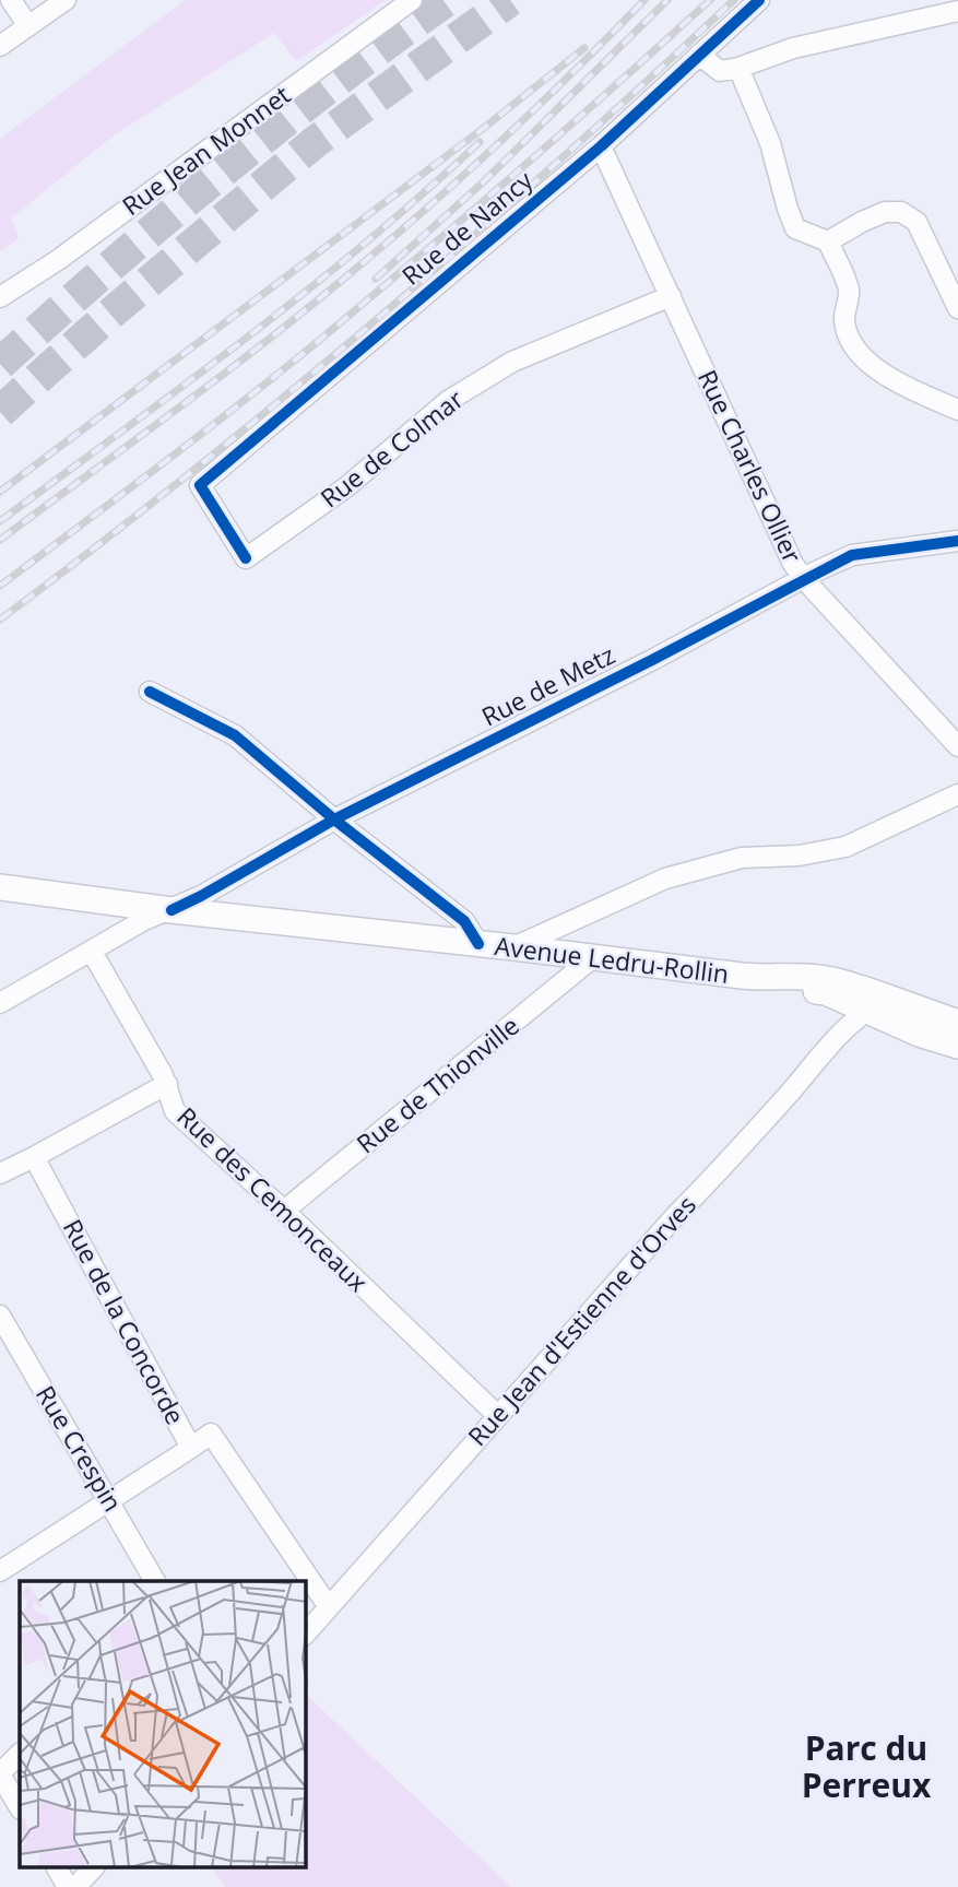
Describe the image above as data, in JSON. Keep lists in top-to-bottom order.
{
  "streets": {
    "street": [
      "Rue Jean Monnet",
      "Rue de Nancy",
      "Rue de Colmar",
      "Rue Charles Ollier",
      "Rue de Metz",
      "Avenue Ledru-Rollin",
      "Rue de Thionville",
      "Rue des Cemonceaux",
      "Rue Jean d'Estienne d'Orves",
      "Rue de la Concorde",
      "Rue Crespin"
    ]
  },
  "crossings": [
    ["Rue de Nancy", "Rue de Colmar"],
    ["Rue de Nancy", "Rue Charles Ollier"],
    ["Rue de Colmar", "Rue Charles Ollier"],
    ["Rue Charles Ollier", "Rue de Metz"],
    ["Rue de Metz", "Avenue Ledru-Rollin"],
    ["Rue de Metz", "Rue des Cemonceaux"],
    ["Avenue Ledru-Rollin", "Rue de Thionville"],
    ["Avenue Ledru-Rollin", "Rue Jean d'Estienne d'Orves"],
    ["Rue de Thionville", "Rue des Cemonceaux"],
    ["Rue des Cemonceaux", "Rue Jean d'Estienne d'Orves"],
    ["Rue de la Concorde", "Rue Crespin"]
  ],
  "districts": ["Parc du Perreux"]
}
